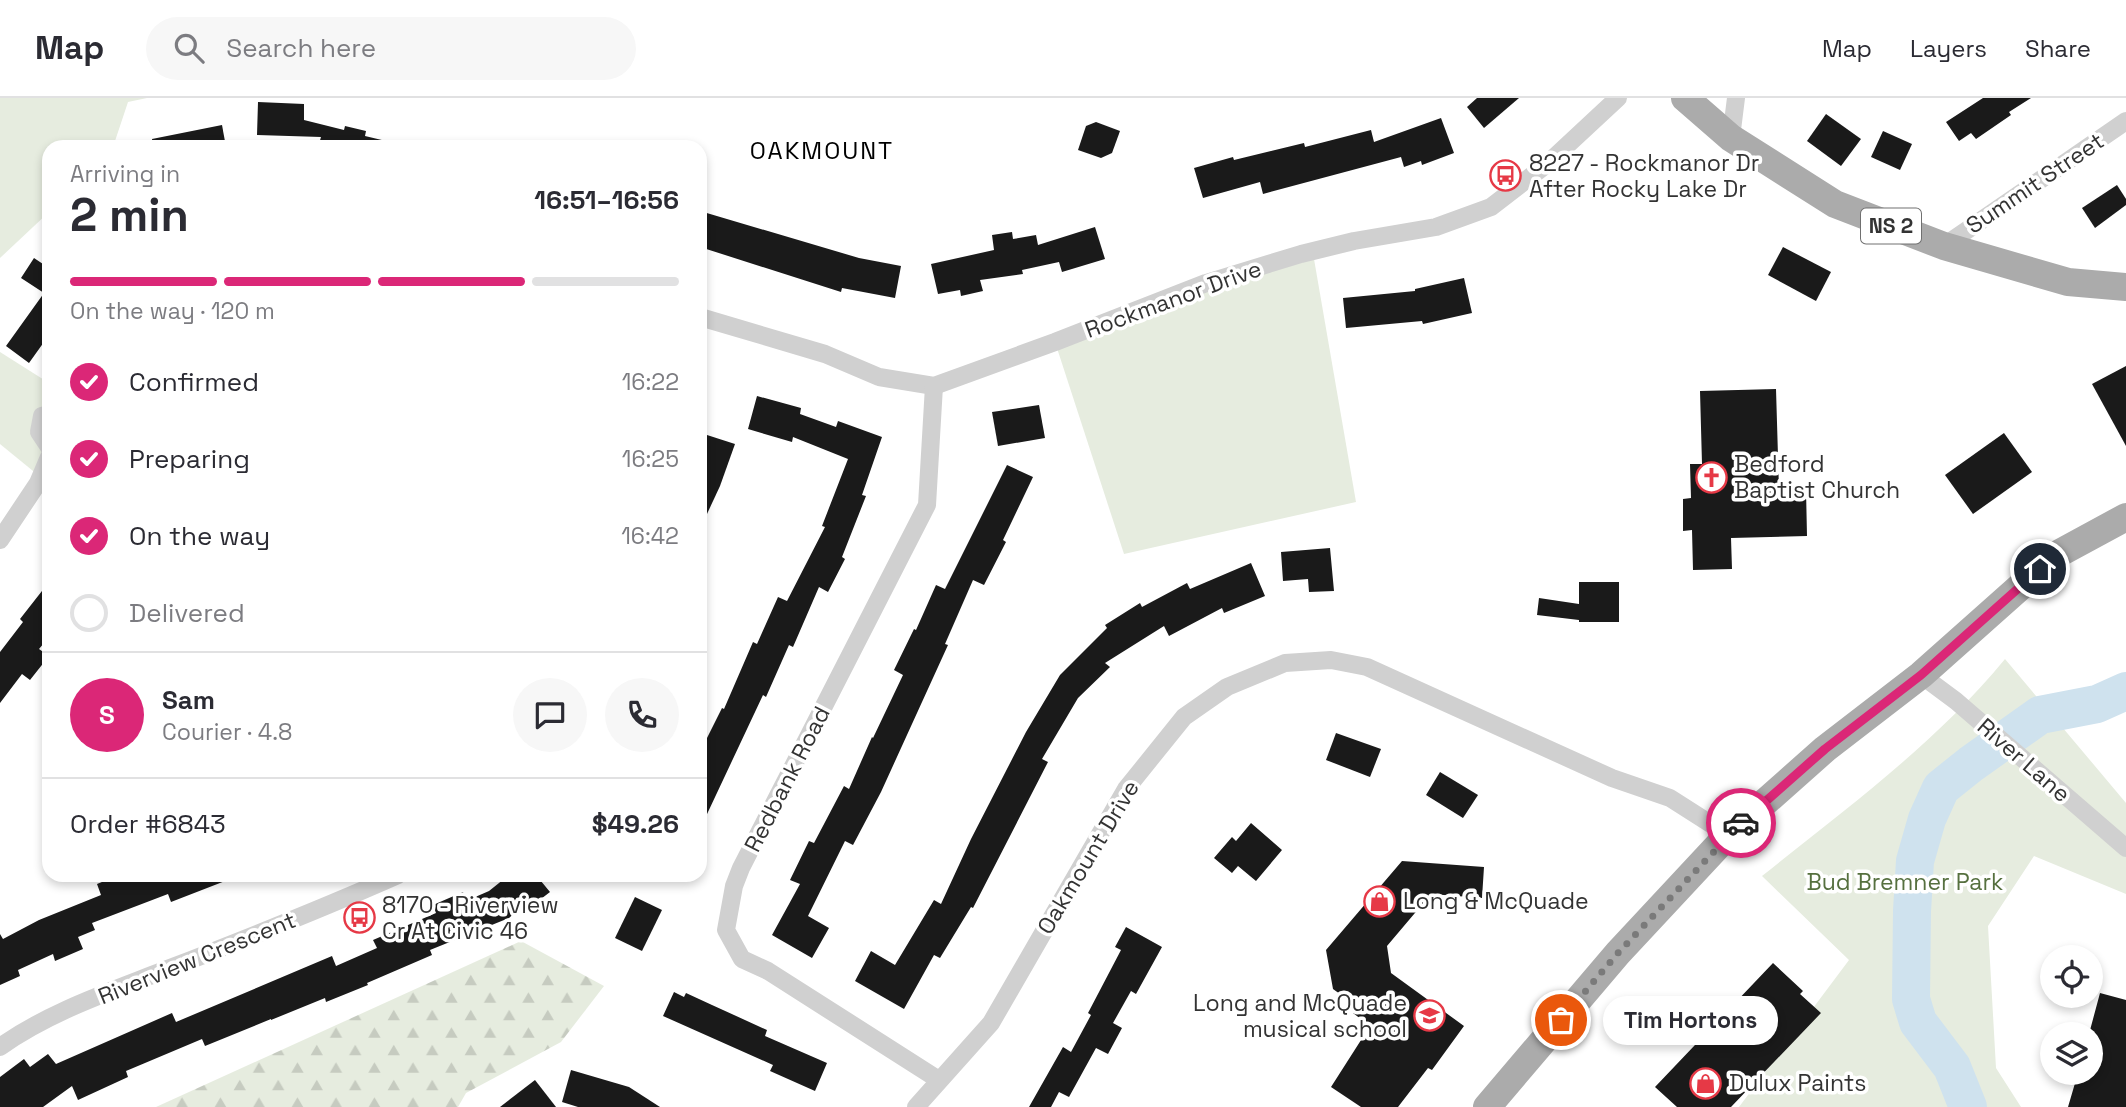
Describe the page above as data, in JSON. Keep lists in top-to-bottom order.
{
  "streets": {
    "main road": ["NS 2"],
    "street": [
      "Summit Street",
      "Rockmanor Drive",
      "River Lane",
      "Redbank Road",
      "Oakmount Drive",
      "Riverview Crescent"
    ]
  },
  "crossings": [
    ["Summit Street", "NS 2"],
    ["Rockmanor Drive", "Redbank Road"],
    ["Redbank Road", "Oakmount Drive"]
  ],
  "districts": ["OAKMOUNT"],
  "parks": ["Bud Bremner Park"],
  "places": {
    "bus stop": ["8227 - Rockmanor Dr After Rocky Lake Dr", "8170 - Riverview Cr At Civic 46"],
    "church": ["Bedford Baptist Church"],
    "shop": ["Long & McQuade", "Dulux Paints"],
    "school or university": ["Long and McQuade musical school"],
    "other": ["Tim Hortons"]
  },
  "page": {
    "header": "Map",
    "search": "Search here",
    "nav": ["Map", "Layers", "Share"],
    "heading": ["2 min", "Arriving in", "16:51–16:56"],
    "panel": [
      "Sam",
      "Courier · 4.8",
      "Order #6843",
      "$49.26"
    ],
    "bar": "On the way · 120 m",
    "list": [
      ["Confirmed", "16:22"],
      ["Preparing", "16:25"],
      ["On the way", "16:42"],
      "Delivered"
    ],
    "round": "S",
    "bubble": "Tim Hortons"
  }
}
